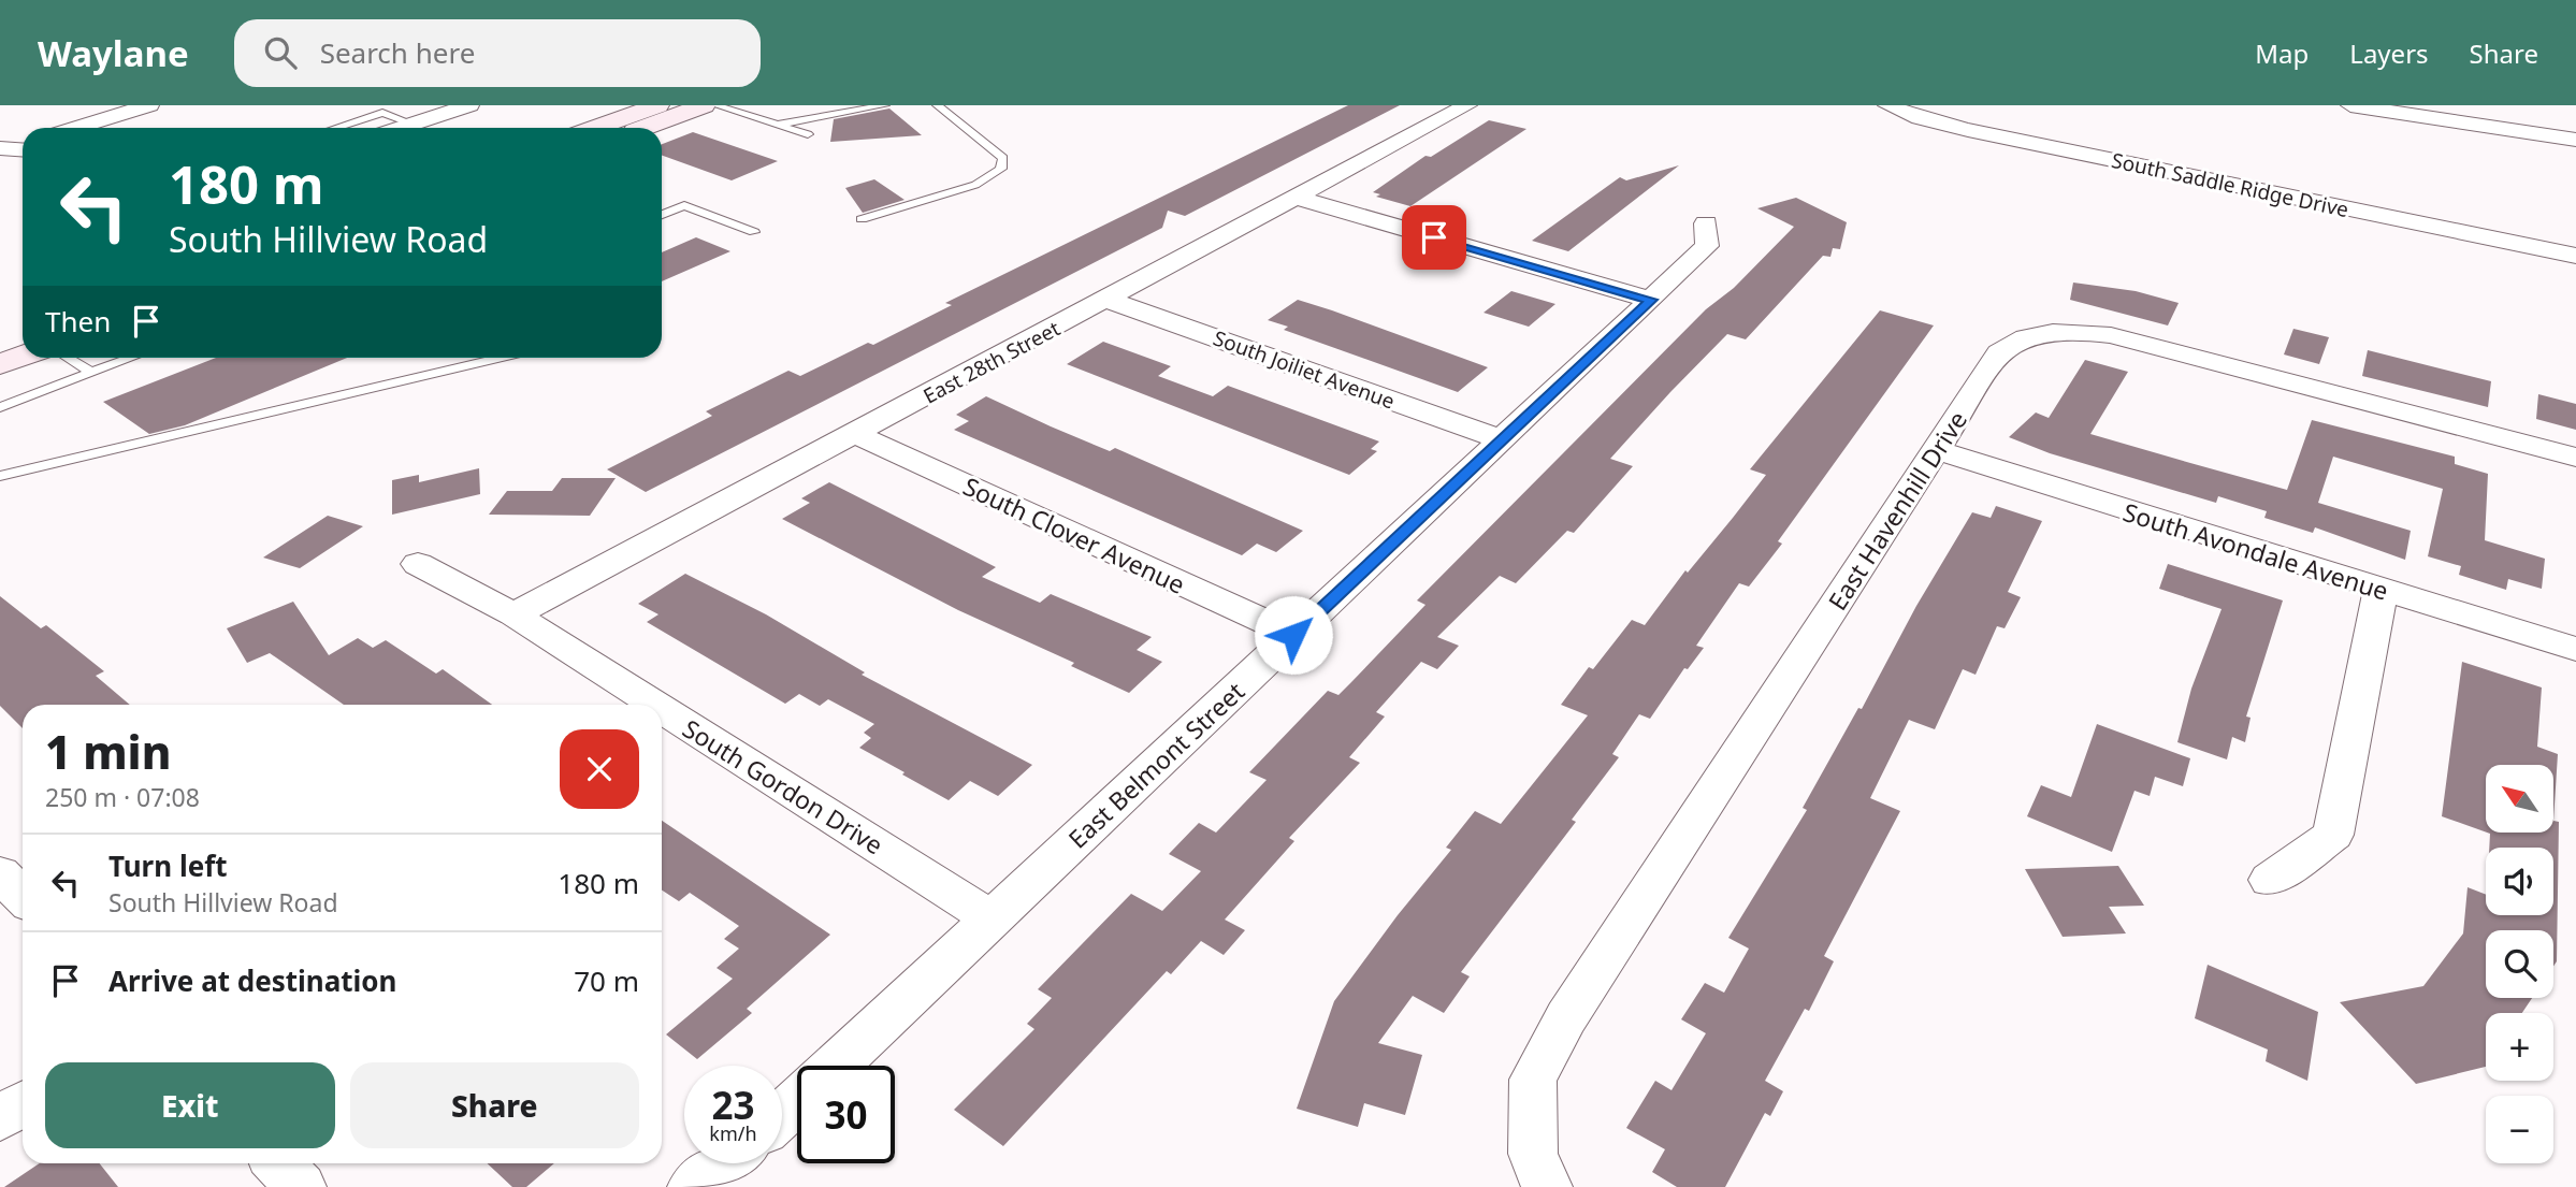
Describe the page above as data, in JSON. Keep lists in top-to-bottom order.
{
  "streets": {
    "street": [
      "South Saddle Ridge Drive",
      "East 28th Street",
      "South Joiliet Avenue",
      "East Havenhill Drive",
      "South Clover Avenue",
      "South Avondale Avenue",
      "East Belmont Street",
      "South Gordon Drive"
    ]
  },
  "crossings": [
    ["East 28th Street", "South Joiliet Avenue"],
    ["East 28th Street", "South Clover Avenue"],
    ["East 28th Street", "South Gordon Drive"],
    ["South Joiliet Avenue", "East Belmont Street"],
    ["East Havenhill Drive", "South Avondale Avenue"],
    ["South Clover Avenue", "East Belmont Street"],
    ["East Belmont Street", "South Gordon Drive"]
  ],
  "north": "top left",
  "page": {
    "header": "Waylane",
    "search": "Search here",
    "nav": ["Map", "Layers", "Share"],
    "turn": ["180 m", "South Hillview Road"],
    "then": "Then",
    "heading": ["1 min", "250 m · 07:08"],
    "map_buttons": ["+", "−"],
    "list": [
      {
        "name": "Turn left",
        "note": "South Hillview Road",
        "value": "180 m"
      },
      {
        "name": "Arrive at destination",
        "value": "70 m"
      }
    ],
    "buttons": ["Exit", "Share"],
    "speed": "23 km/h",
    "limit": "30"
  }
}
